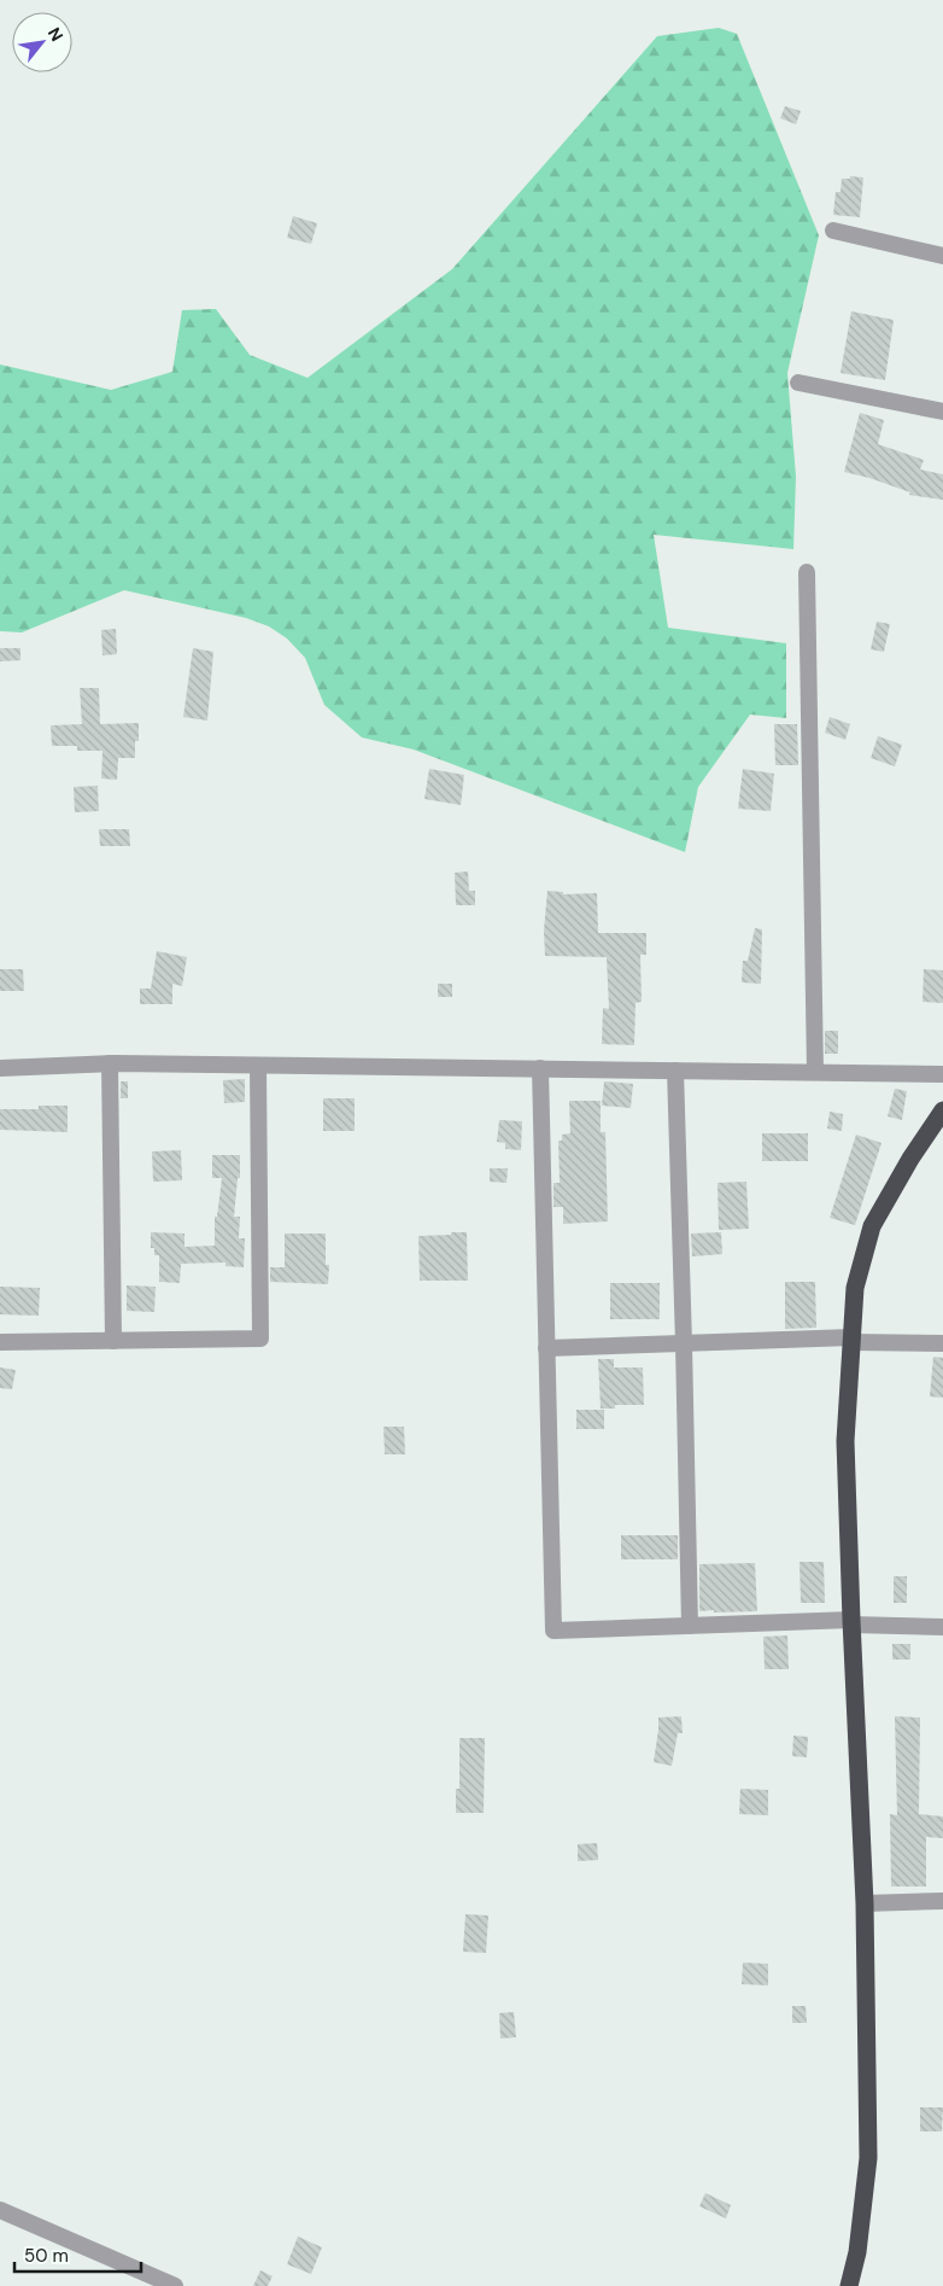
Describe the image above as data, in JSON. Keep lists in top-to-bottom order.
{
  "scale_bar": "50 m",
  "north": "top right"
}
